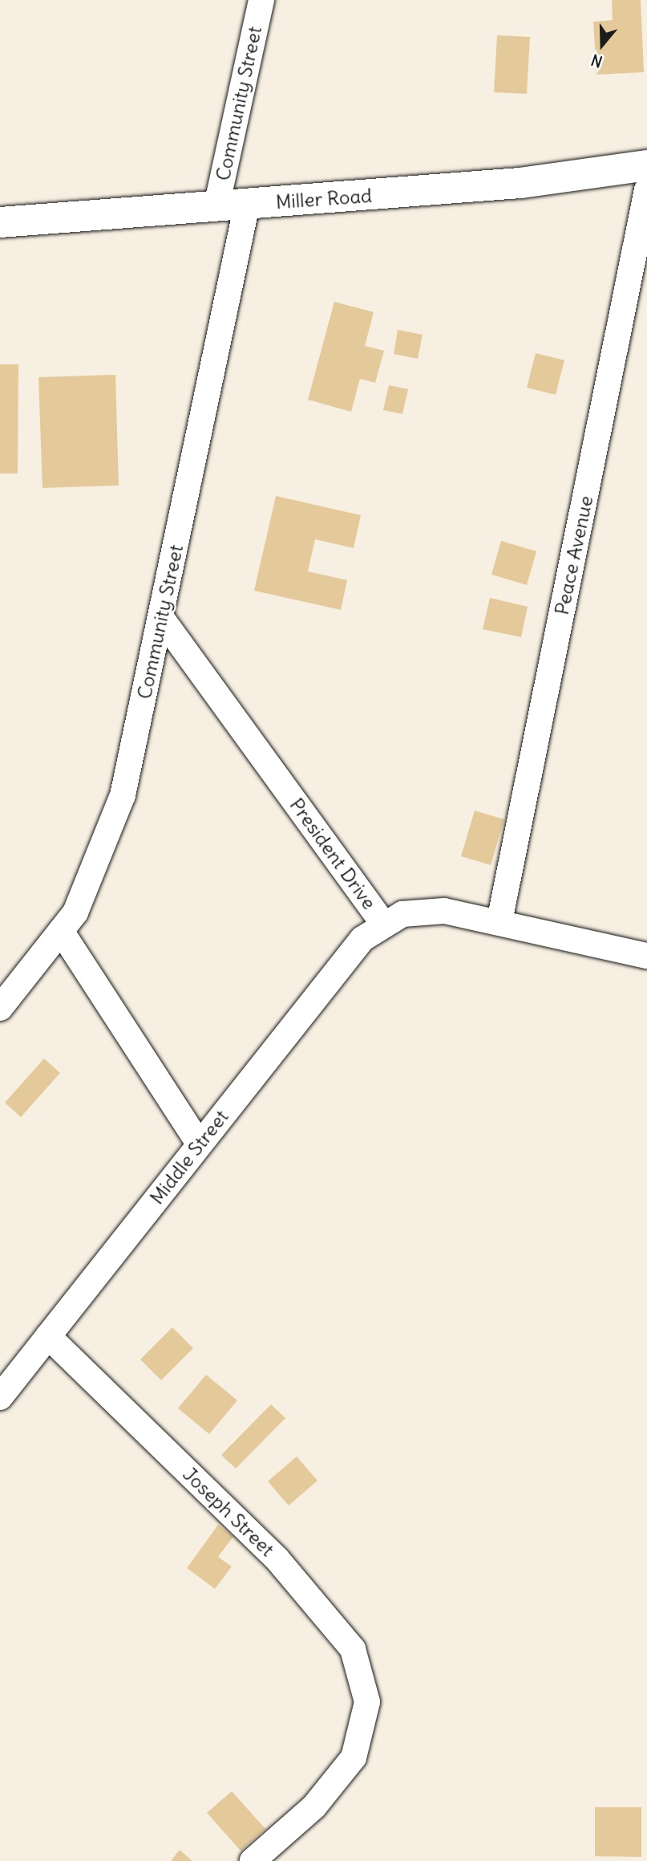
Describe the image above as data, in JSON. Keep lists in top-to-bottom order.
{
  "streets": {
    "main road": ["Miller Road"],
    "street": [
      "Community Street",
      "Peace Avenue",
      "President Drive",
      "Middle Street",
      "Joseph Street"
    ]
  },
  "crossings": [
    ["Community Street", "Miller Road"],
    ["Community Street", "President Drive"],
    ["Peace Avenue", "President Drive"],
    ["President Drive", "Middle Street"],
    ["Middle Street", "Joseph Street"]
  ],
  "north": "bottom"
}
